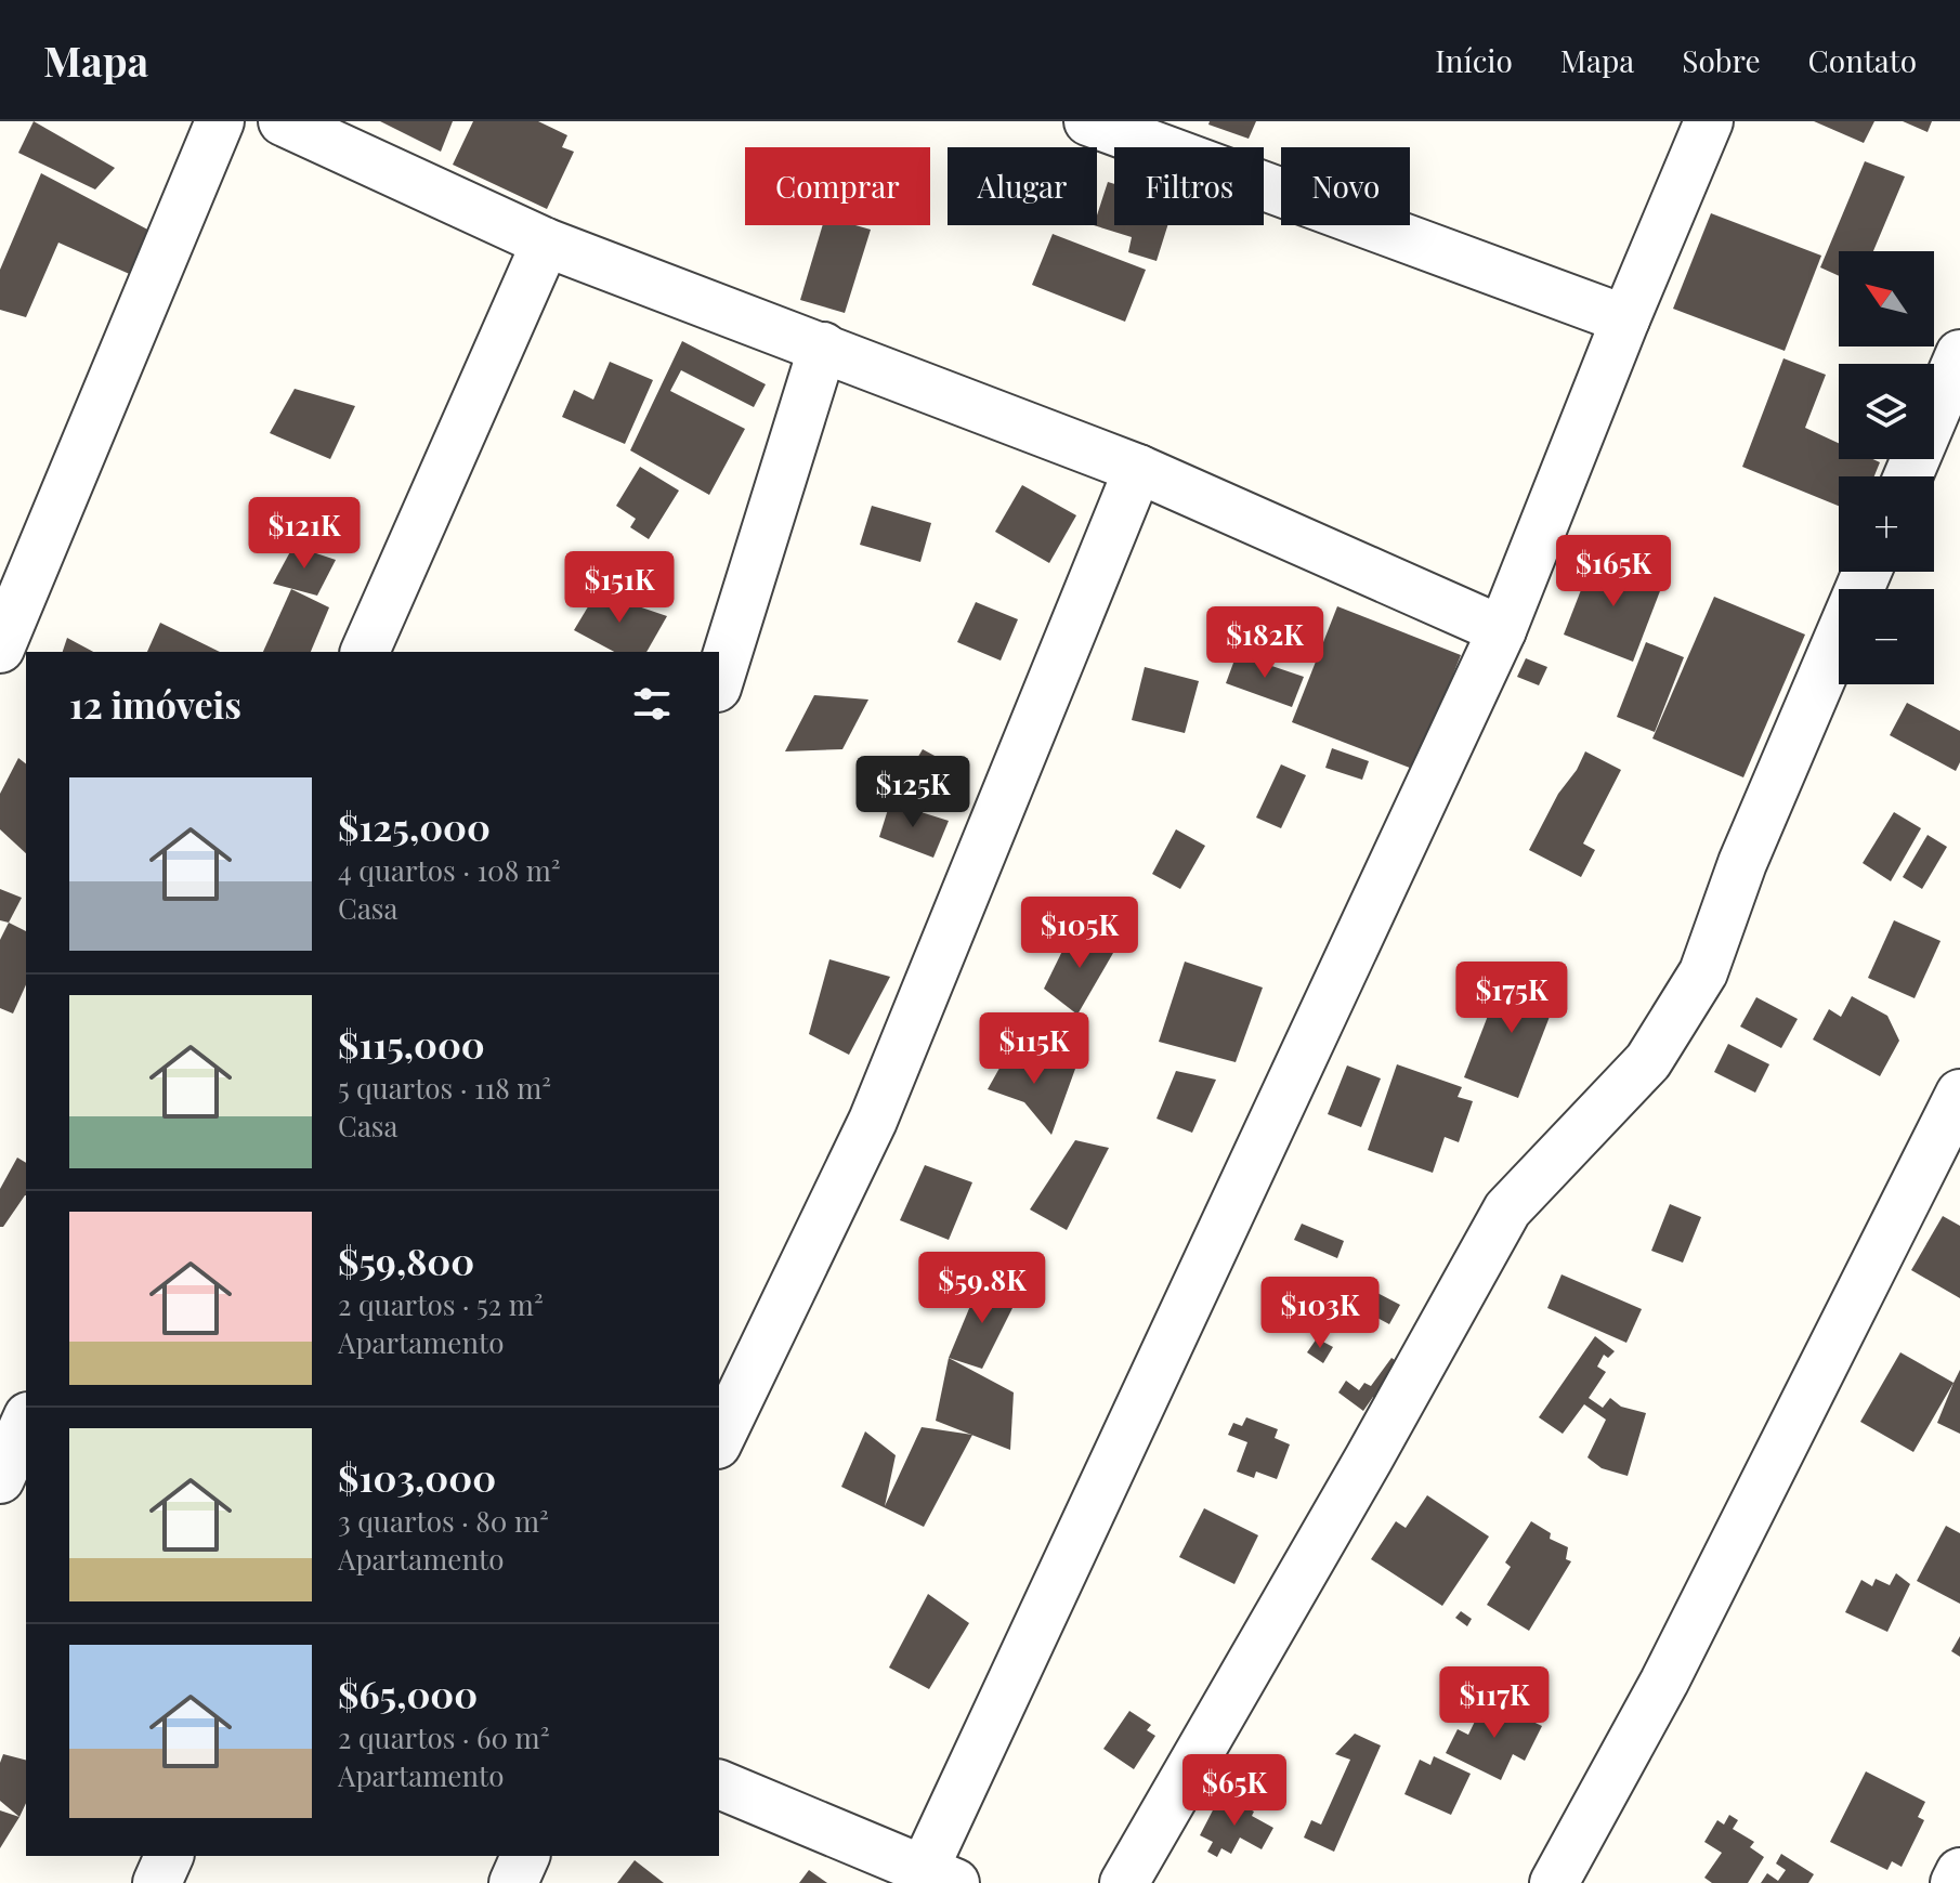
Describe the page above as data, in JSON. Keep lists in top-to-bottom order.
{
  "north": "top left",
  "page": {
    "header": "Mapa",
    "nav": [
      "Início",
      "Mapa",
      "Sobre",
      "Contato"
    ],
    "chip": [
      "Comprar",
      "Alugar",
      "Filtros",
      "Novo"
    ],
    "map_buttons": ["+", "−"],
    "price": [
      "$121K",
      "$165K",
      "$151K",
      "$182K",
      "$125K",
      "$105K",
      "$175K",
      "$115K",
      "$59.8K",
      "$103K",
      "$117K",
      "$65K"
    ],
    "heading": "12 imóveis",
    "list": [
      {
        "name": "$125,000",
        "note": "4 quartos · 108 m² · Casa"
      },
      {
        "name": "$115,000",
        "note": "5 quartos · 118 m² · Casa"
      },
      {
        "name": "$59,800",
        "note": "2 quartos · 52 m² · Apartamento"
      },
      {
        "name": "$103,000",
        "note": "3 quartos · 80 m² · Apartamento"
      },
      {
        "name": "$65,000",
        "note": "2 quartos · 60 m² · Apartamento"
      }
    ]
  }
}
